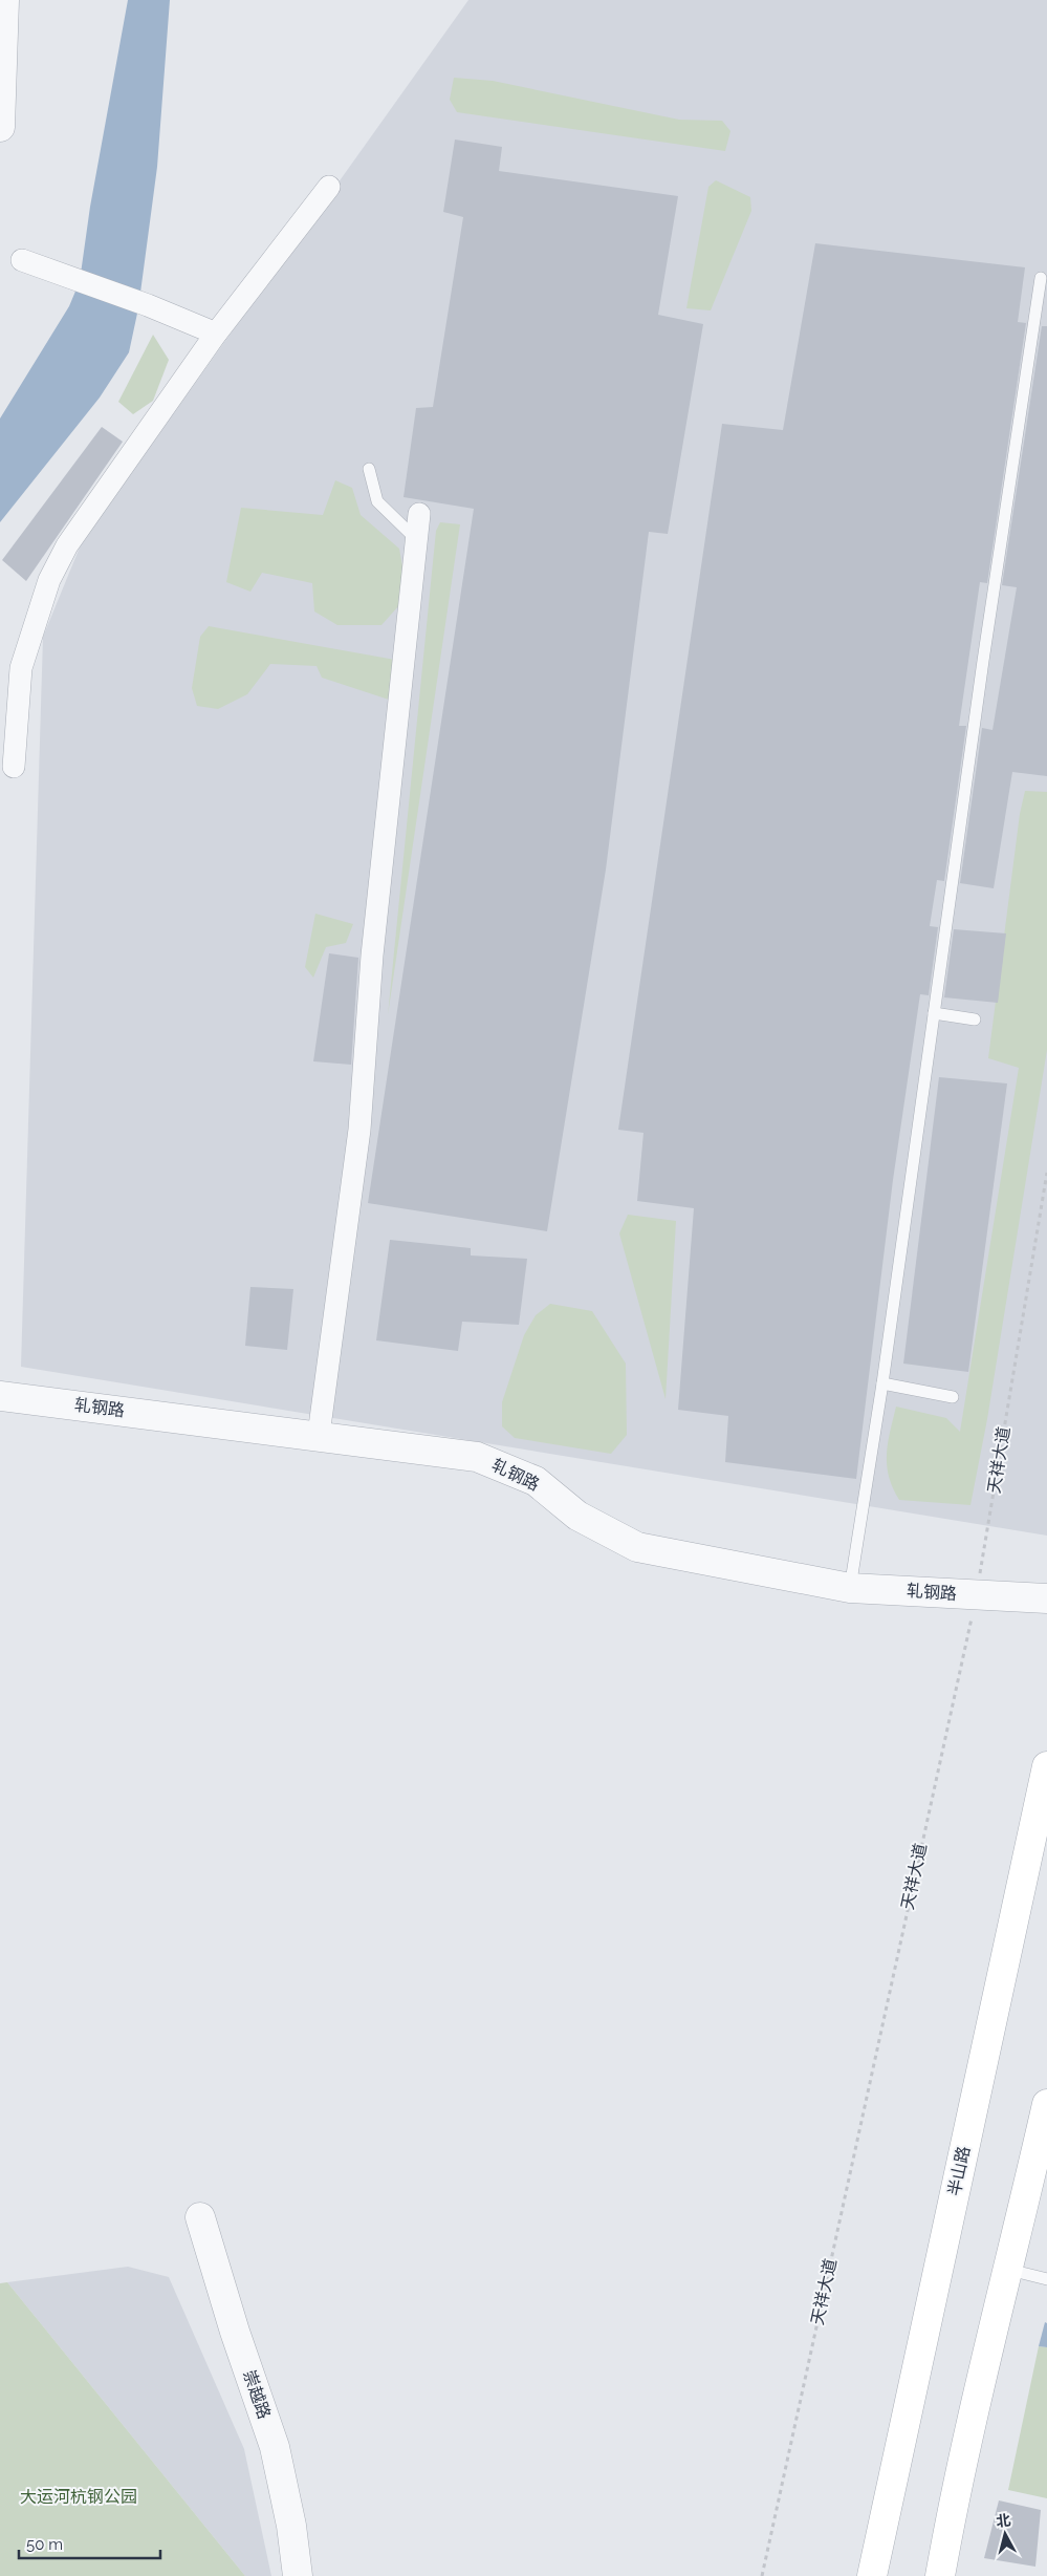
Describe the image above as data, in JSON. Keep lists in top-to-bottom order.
{
  "streets": {
    "main road": ["半山路"],
    "street": ["轧钢路", "崇越路"],
    "path": ["天祥大道"]
  },
  "crossings": [
    ["轧钢路", "天祥大道"]
  ],
  "parks": ["大运河杭钢公园"],
  "scale_bar": "50 m",
  "north": "top"
}
